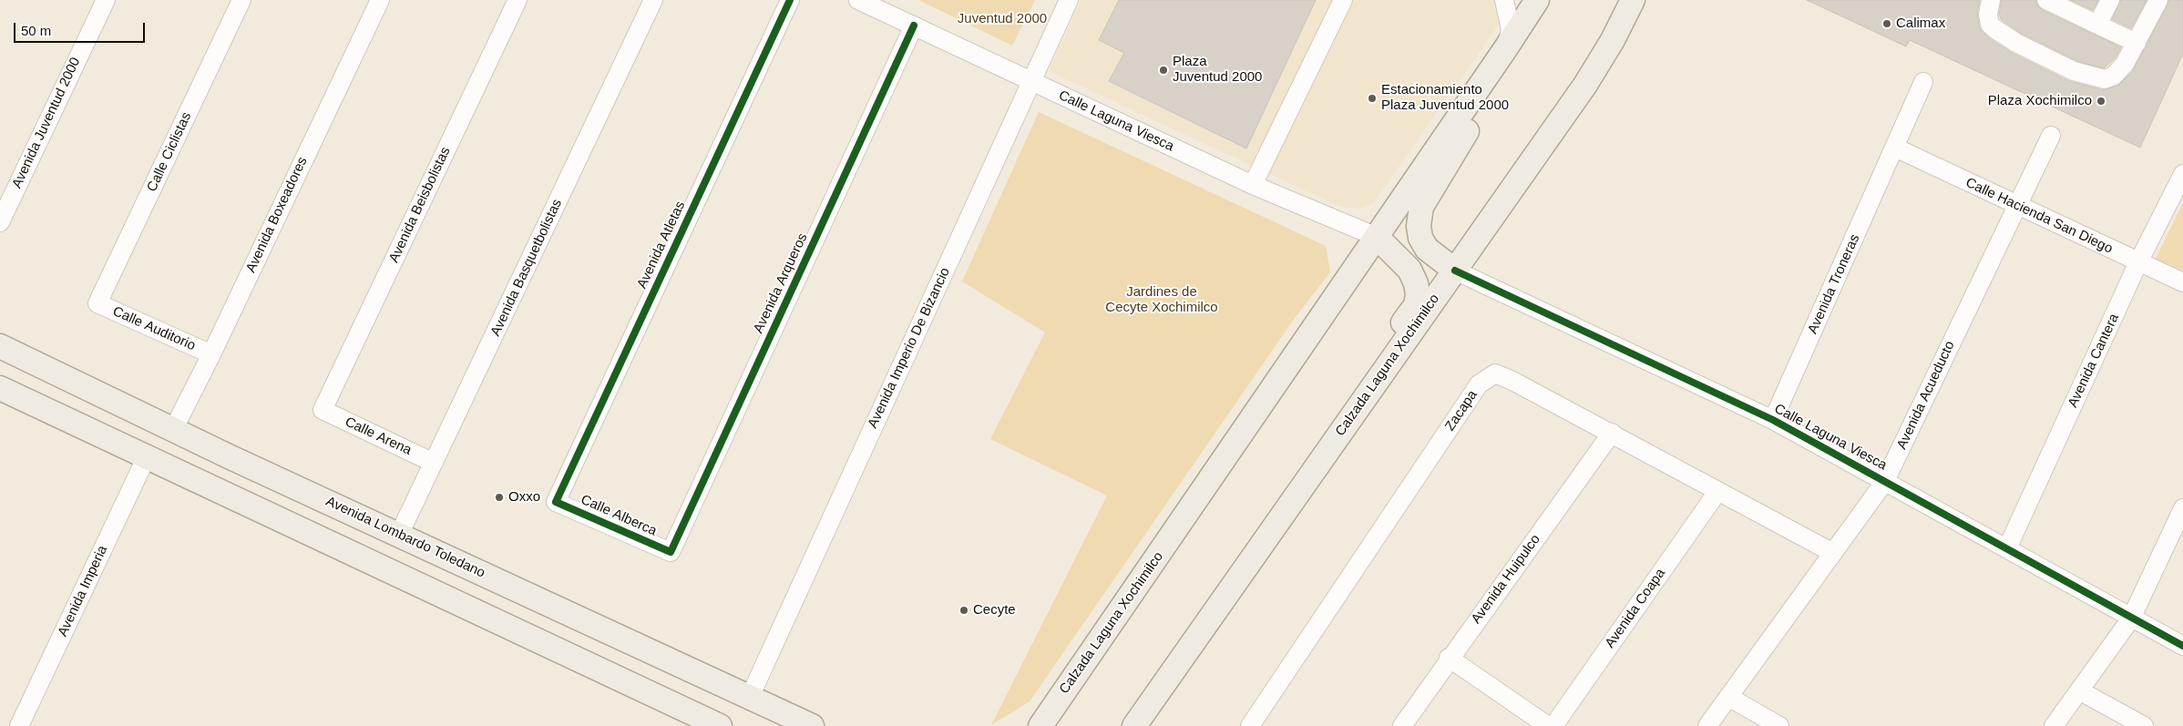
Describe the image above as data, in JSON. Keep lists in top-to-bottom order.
{
  "streets": {
    "main road": ["Calzada Laguna Xochimilco", "Avenida Lombardo Toledano"],
    "street": [
      "Calle Laguna Viesca",
      "Avenida Juventud 2000",
      "Calle Ciclistas",
      "Avenida Beisbolistas",
      "Avenida Boxeadores",
      "Calle Hacienda San Diego",
      "Avenida Atletas",
      "Avenida Basquetbolistas",
      "Avenida Arqueros",
      "Avenida Troneras",
      "Calle Auditorio",
      "Avenida Imperio De Bizancio",
      "Avenida Cantera",
      "Avenida Acueducto",
      "Zacapa",
      "Calle Arena",
      "Calle Alberca",
      "Avenida Huipulco",
      "Avenida Imperia",
      "Avenida Coapa"
    ]
  },
  "crossings": [
    ["Calle Laguna Viesca", "Avenida Arqueros"],
    ["Calle Laguna Viesca", "Avenida Troneras"],
    ["Calle Laguna Viesca", "Avenida Imperio De Bizancio"],
    ["Calle Laguna Viesca", "Avenida Cantera"],
    ["Calle Laguna Viesca", "Calzada Laguna Xochimilco"],
    ["Calle Laguna Viesca", "Avenida Acueducto"],
    ["Calle Ciclistas", "Calle Auditorio"],
    ["Avenida Beisbolistas", "Calle Arena"],
    ["Avenida Boxeadores", "Calle Auditorio"],
    ["Avenida Boxeadores", "Avenida Lombardo Toledano"],
    ["Calle Hacienda San Diego", "Avenida Troneras"],
    ["Calle Hacienda San Diego", "Avenida Cantera"],
    ["Calle Hacienda San Diego", "Avenida Acueducto"],
    ["Avenida Atletas", "Calle Alberca"],
    ["Avenida Basquetbolistas", "Calle Arena"],
    ["Avenida Basquetbolistas", "Avenida Lombardo Toledano"],
    ["Avenida Arqueros", "Calle Alberca"],
    ["Avenida Imperio De Bizancio", "Avenida Lombardo Toledano"],
    ["Avenida Acueducto", "Zacapa"],
    ["Zacapa", "Avenida Huipulco"],
    ["Zacapa", "Avenida Coapa"]
  ],
  "parks": ["Juventud 2000", "Jardines de Cecyte Xochimilco"],
  "places": [
    "Calimax",
    "Plaza Juventud 2000",
    "Estacionamiento Plaza Juventud 2000",
    "Plaza Xochimilco",
    "Oxxo",
    "Cecyte"
  ],
  "scale_bar": "50 m"
}
